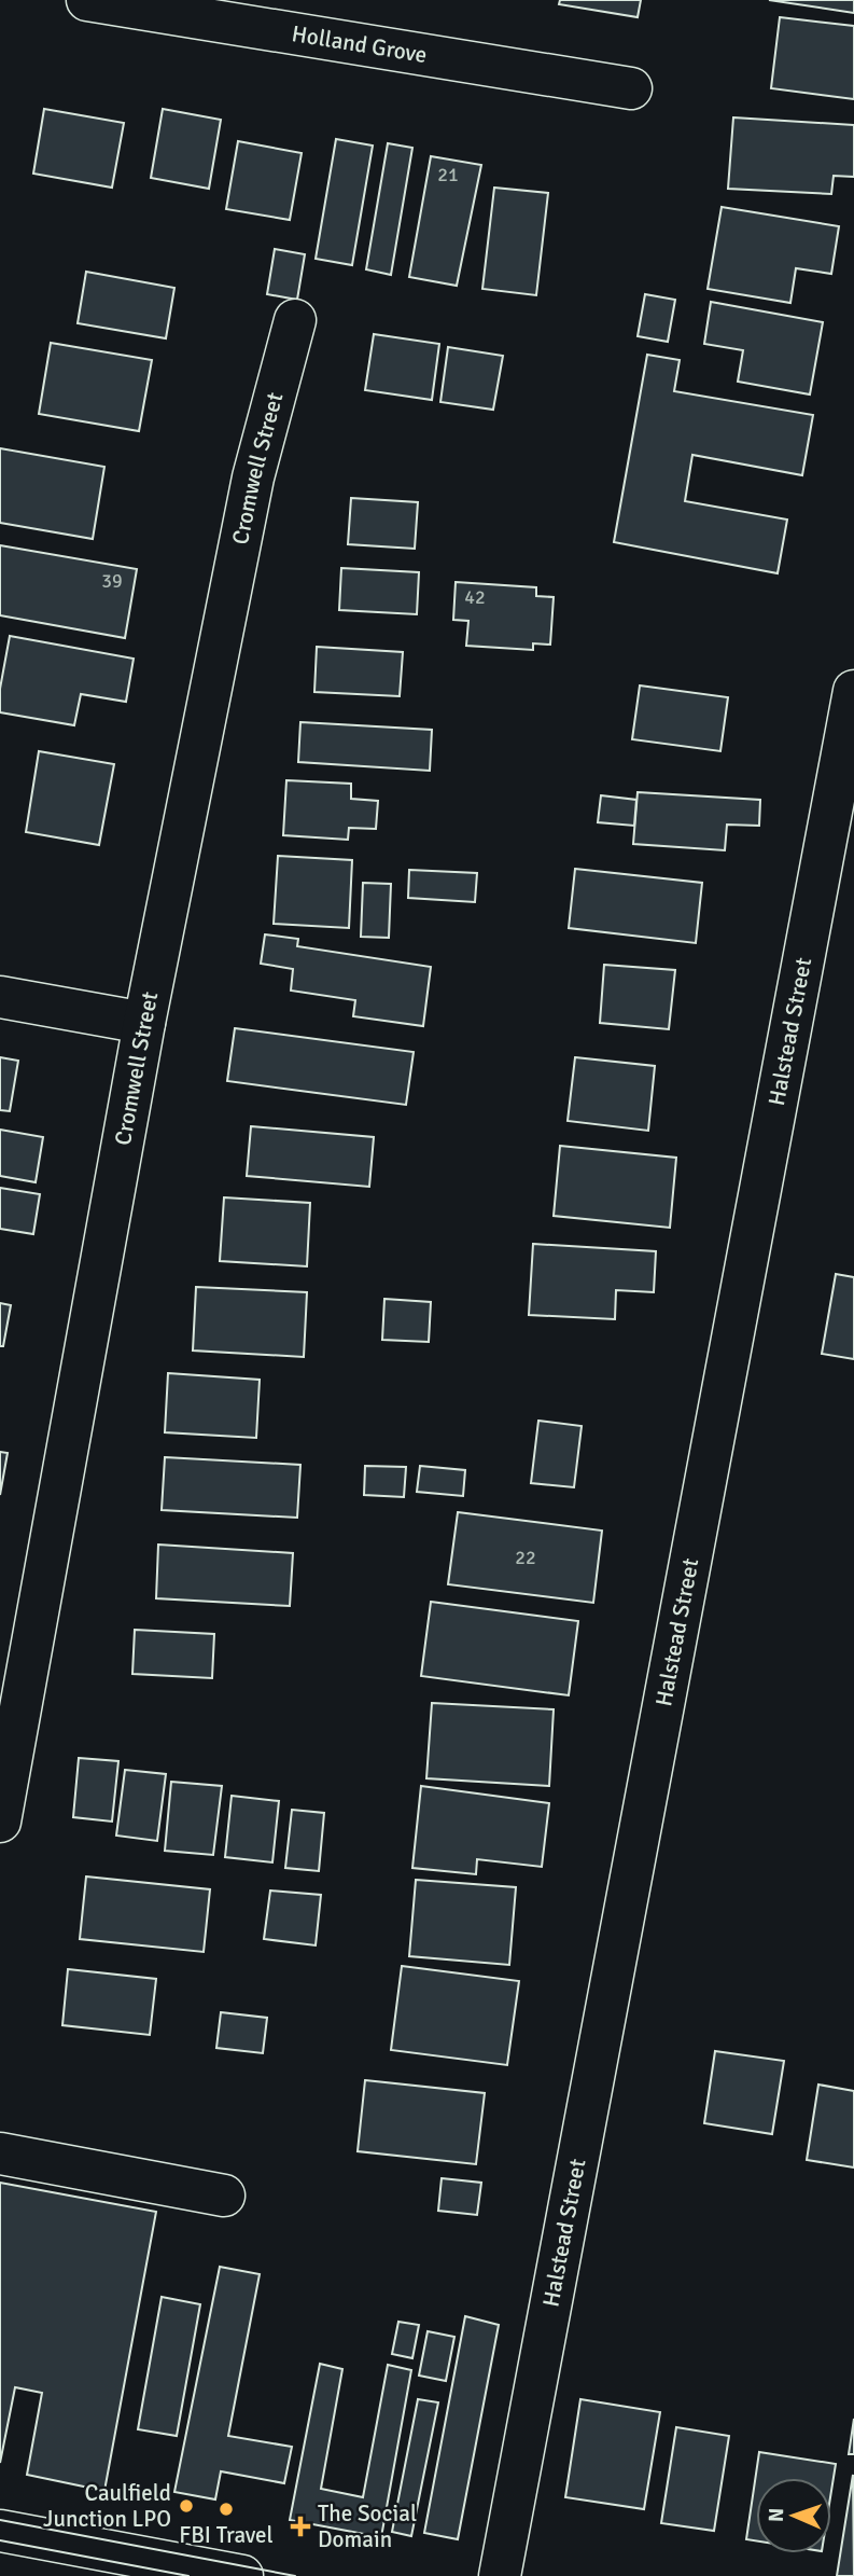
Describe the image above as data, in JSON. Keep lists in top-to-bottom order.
{
  "streets": {
    "street": ["Holland Grove", "Cromwell Street", "Halstead Street"]
  },
  "places": {
    "other": ["Caulfield Junction LPO", "FBI Travel"],
    "health": ["The Social Domain"]
  },
  "house_numbers": [
    "21",
    "39",
    "42",
    "22"
  ],
  "north": "left"
}
